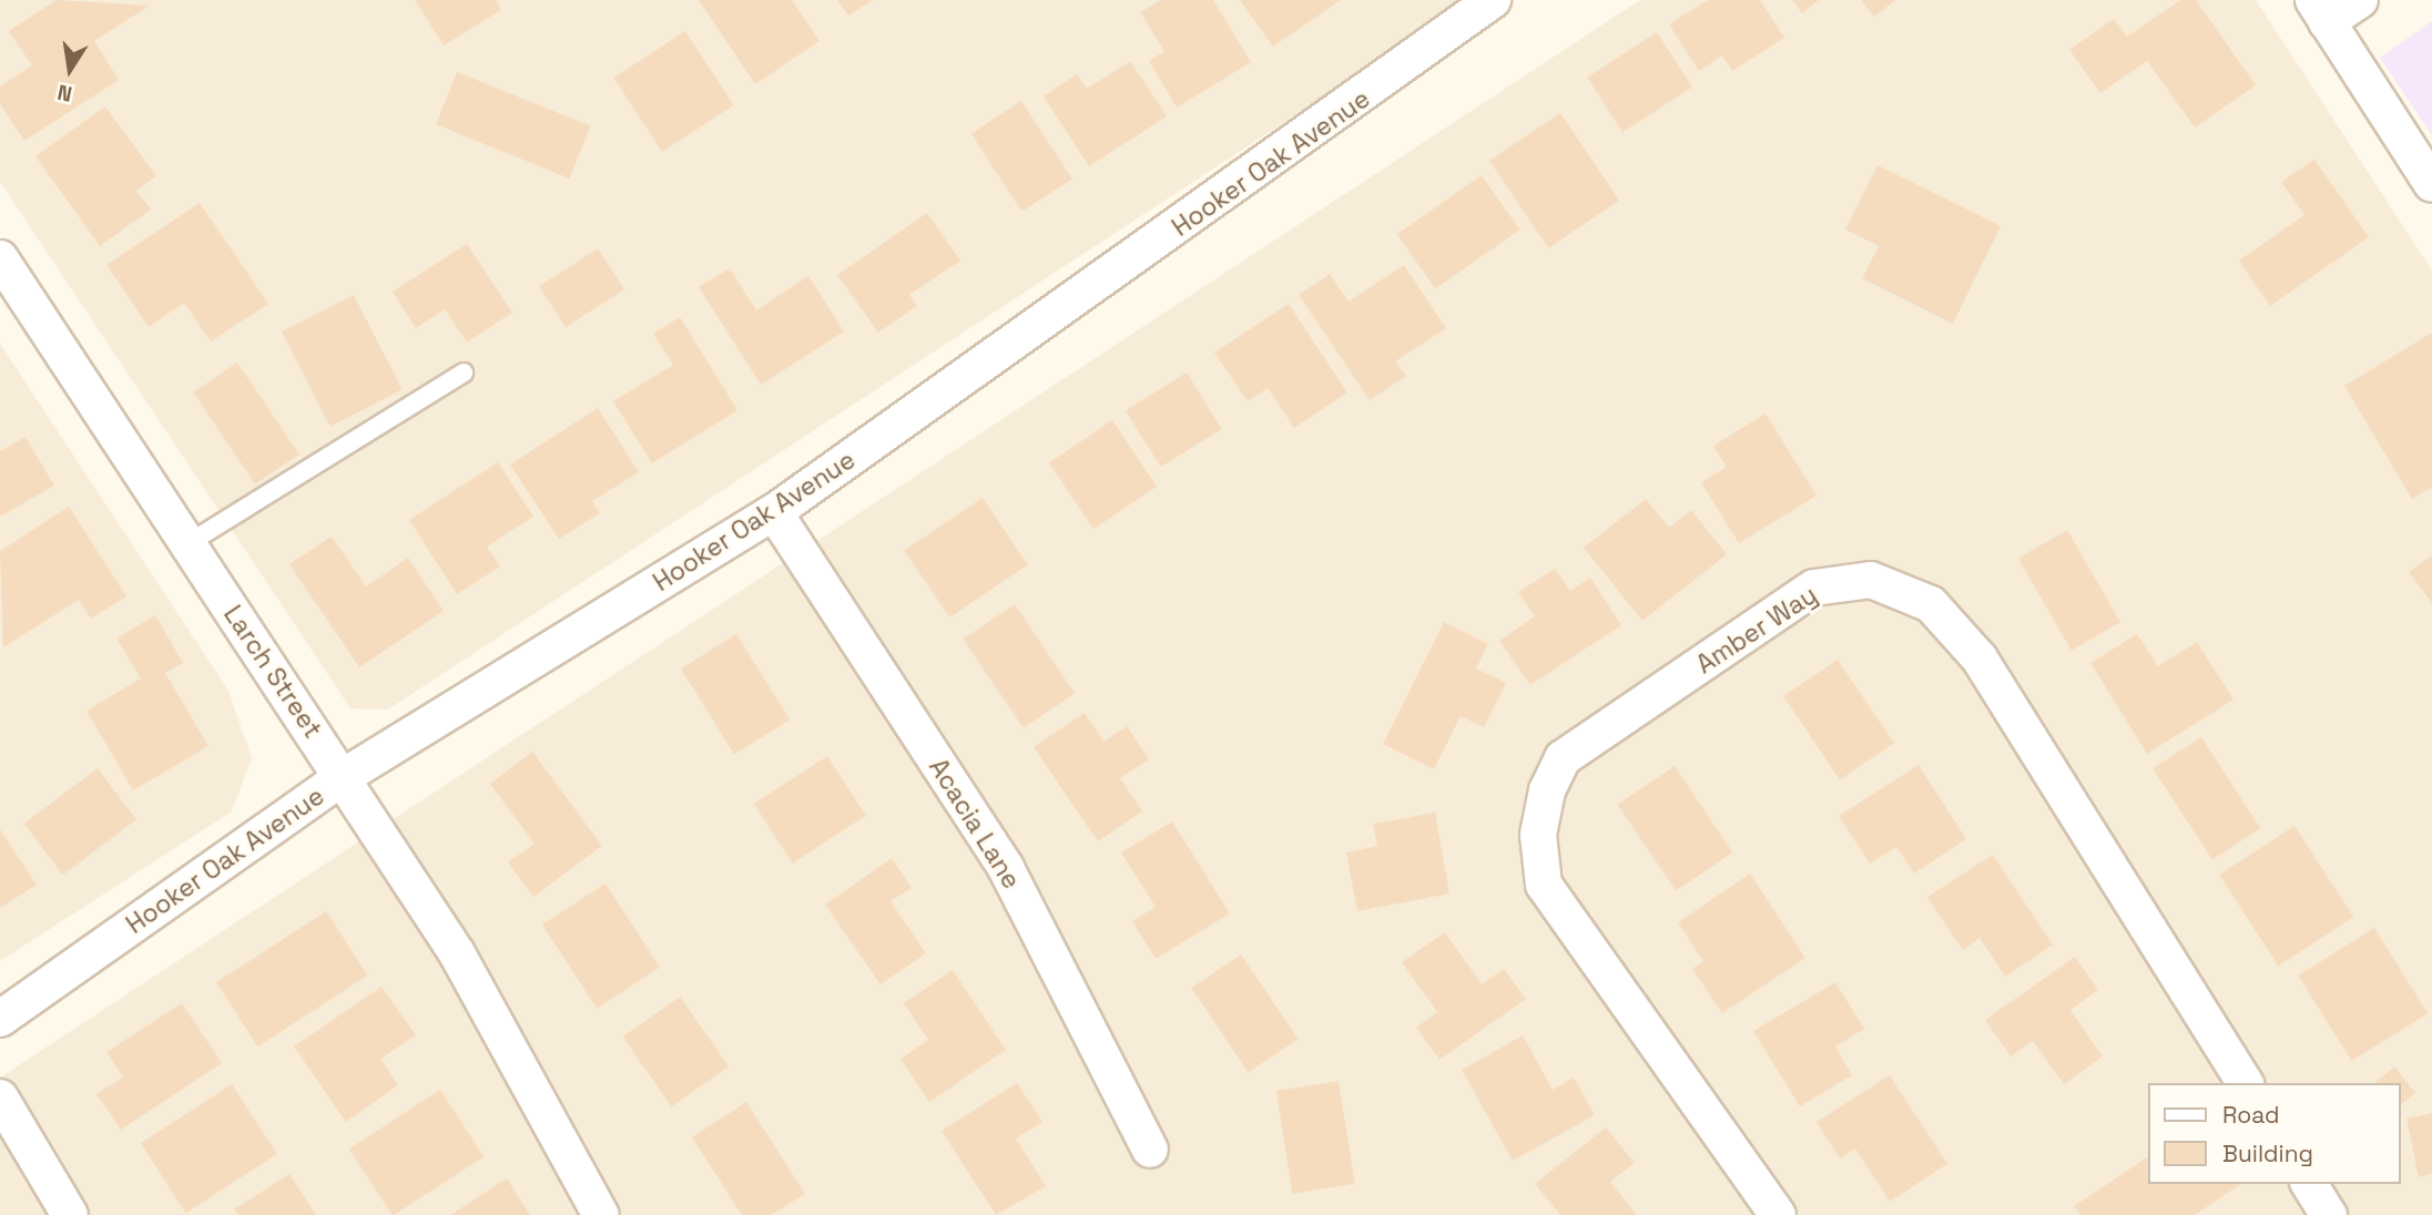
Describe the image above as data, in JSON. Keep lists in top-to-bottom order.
{
  "streets": {
    "street": [
      "Hooker Oak Avenue",
      "Amber Way",
      "Larch Street",
      "Acacia Lane"
    ]
  },
  "crossings": [
    ["Hooker Oak Avenue", "Larch Street"],
    ["Hooker Oak Avenue", "Acacia Lane"]
  ],
  "legend": ["Road", "Building"],
  "north": "bottom"
}
